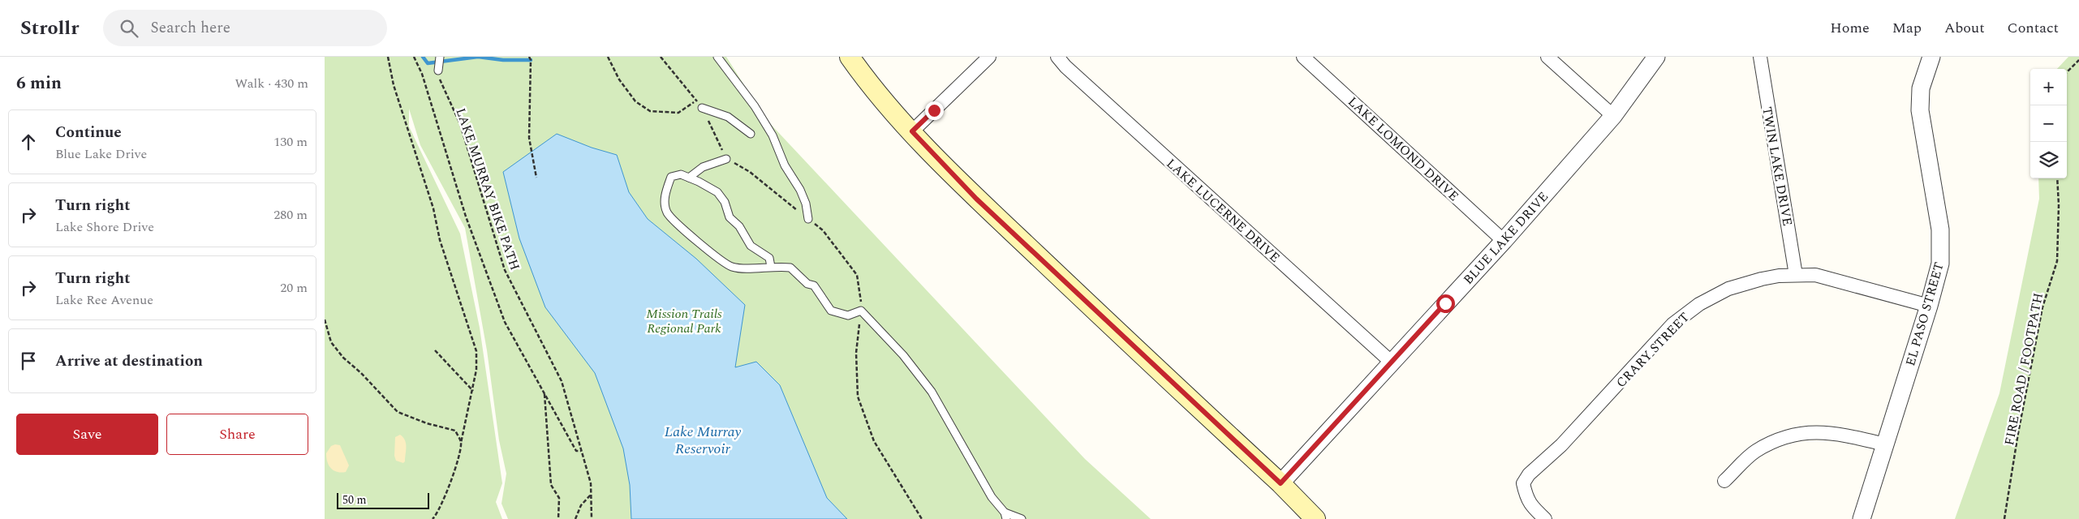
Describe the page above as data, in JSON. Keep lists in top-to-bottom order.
{
  "streets": {
    "street": [
      "LAKE LOMOND DRIVE",
      "TWIN LAKE DRIVE",
      "LAKE LUCERNE DRIVE",
      "BLUE LAKE DRIVE",
      "EL PASO STREET",
      "CRARY STREET"
    ],
    "path": ["LAKE MURRAY BIKE PATH", "FIRE ROAD / FOOTPATH"]
  },
  "crossings": [
    ["LAKE LOMOND DRIVE", "BLUE LAKE DRIVE"],
    ["TWIN LAKE DRIVE", "CRARY STREET"],
    ["LAKE LUCERNE DRIVE", "BLUE LAKE DRIVE"],
    ["EL PASO STREET", "CRARY STREET"]
  ],
  "water": ["Lake Murray Reservoir"],
  "parks": ["Mission Trails Regional Park"],
  "scale_bar": "50 m",
  "page": {
    "header": "Strollr",
    "search": "Search here",
    "nav": [
      "Home",
      "Map",
      "About",
      "Contact"
    ],
    "heading": ["6 min", "Walk · 430 m"],
    "map_buttons": ["+", "−"],
    "list": [
      ["Continue", "Blue Lake Drive", "130 m"],
      ["Turn right", "Lake Shore Drive", "280 m"],
      ["Turn right", "Lake Ree Avenue", "20 m"],
      "Arrive at destination"
    ],
    "buttons": ["Save", "Share"],
    "scale": "50 m"
  }
}
